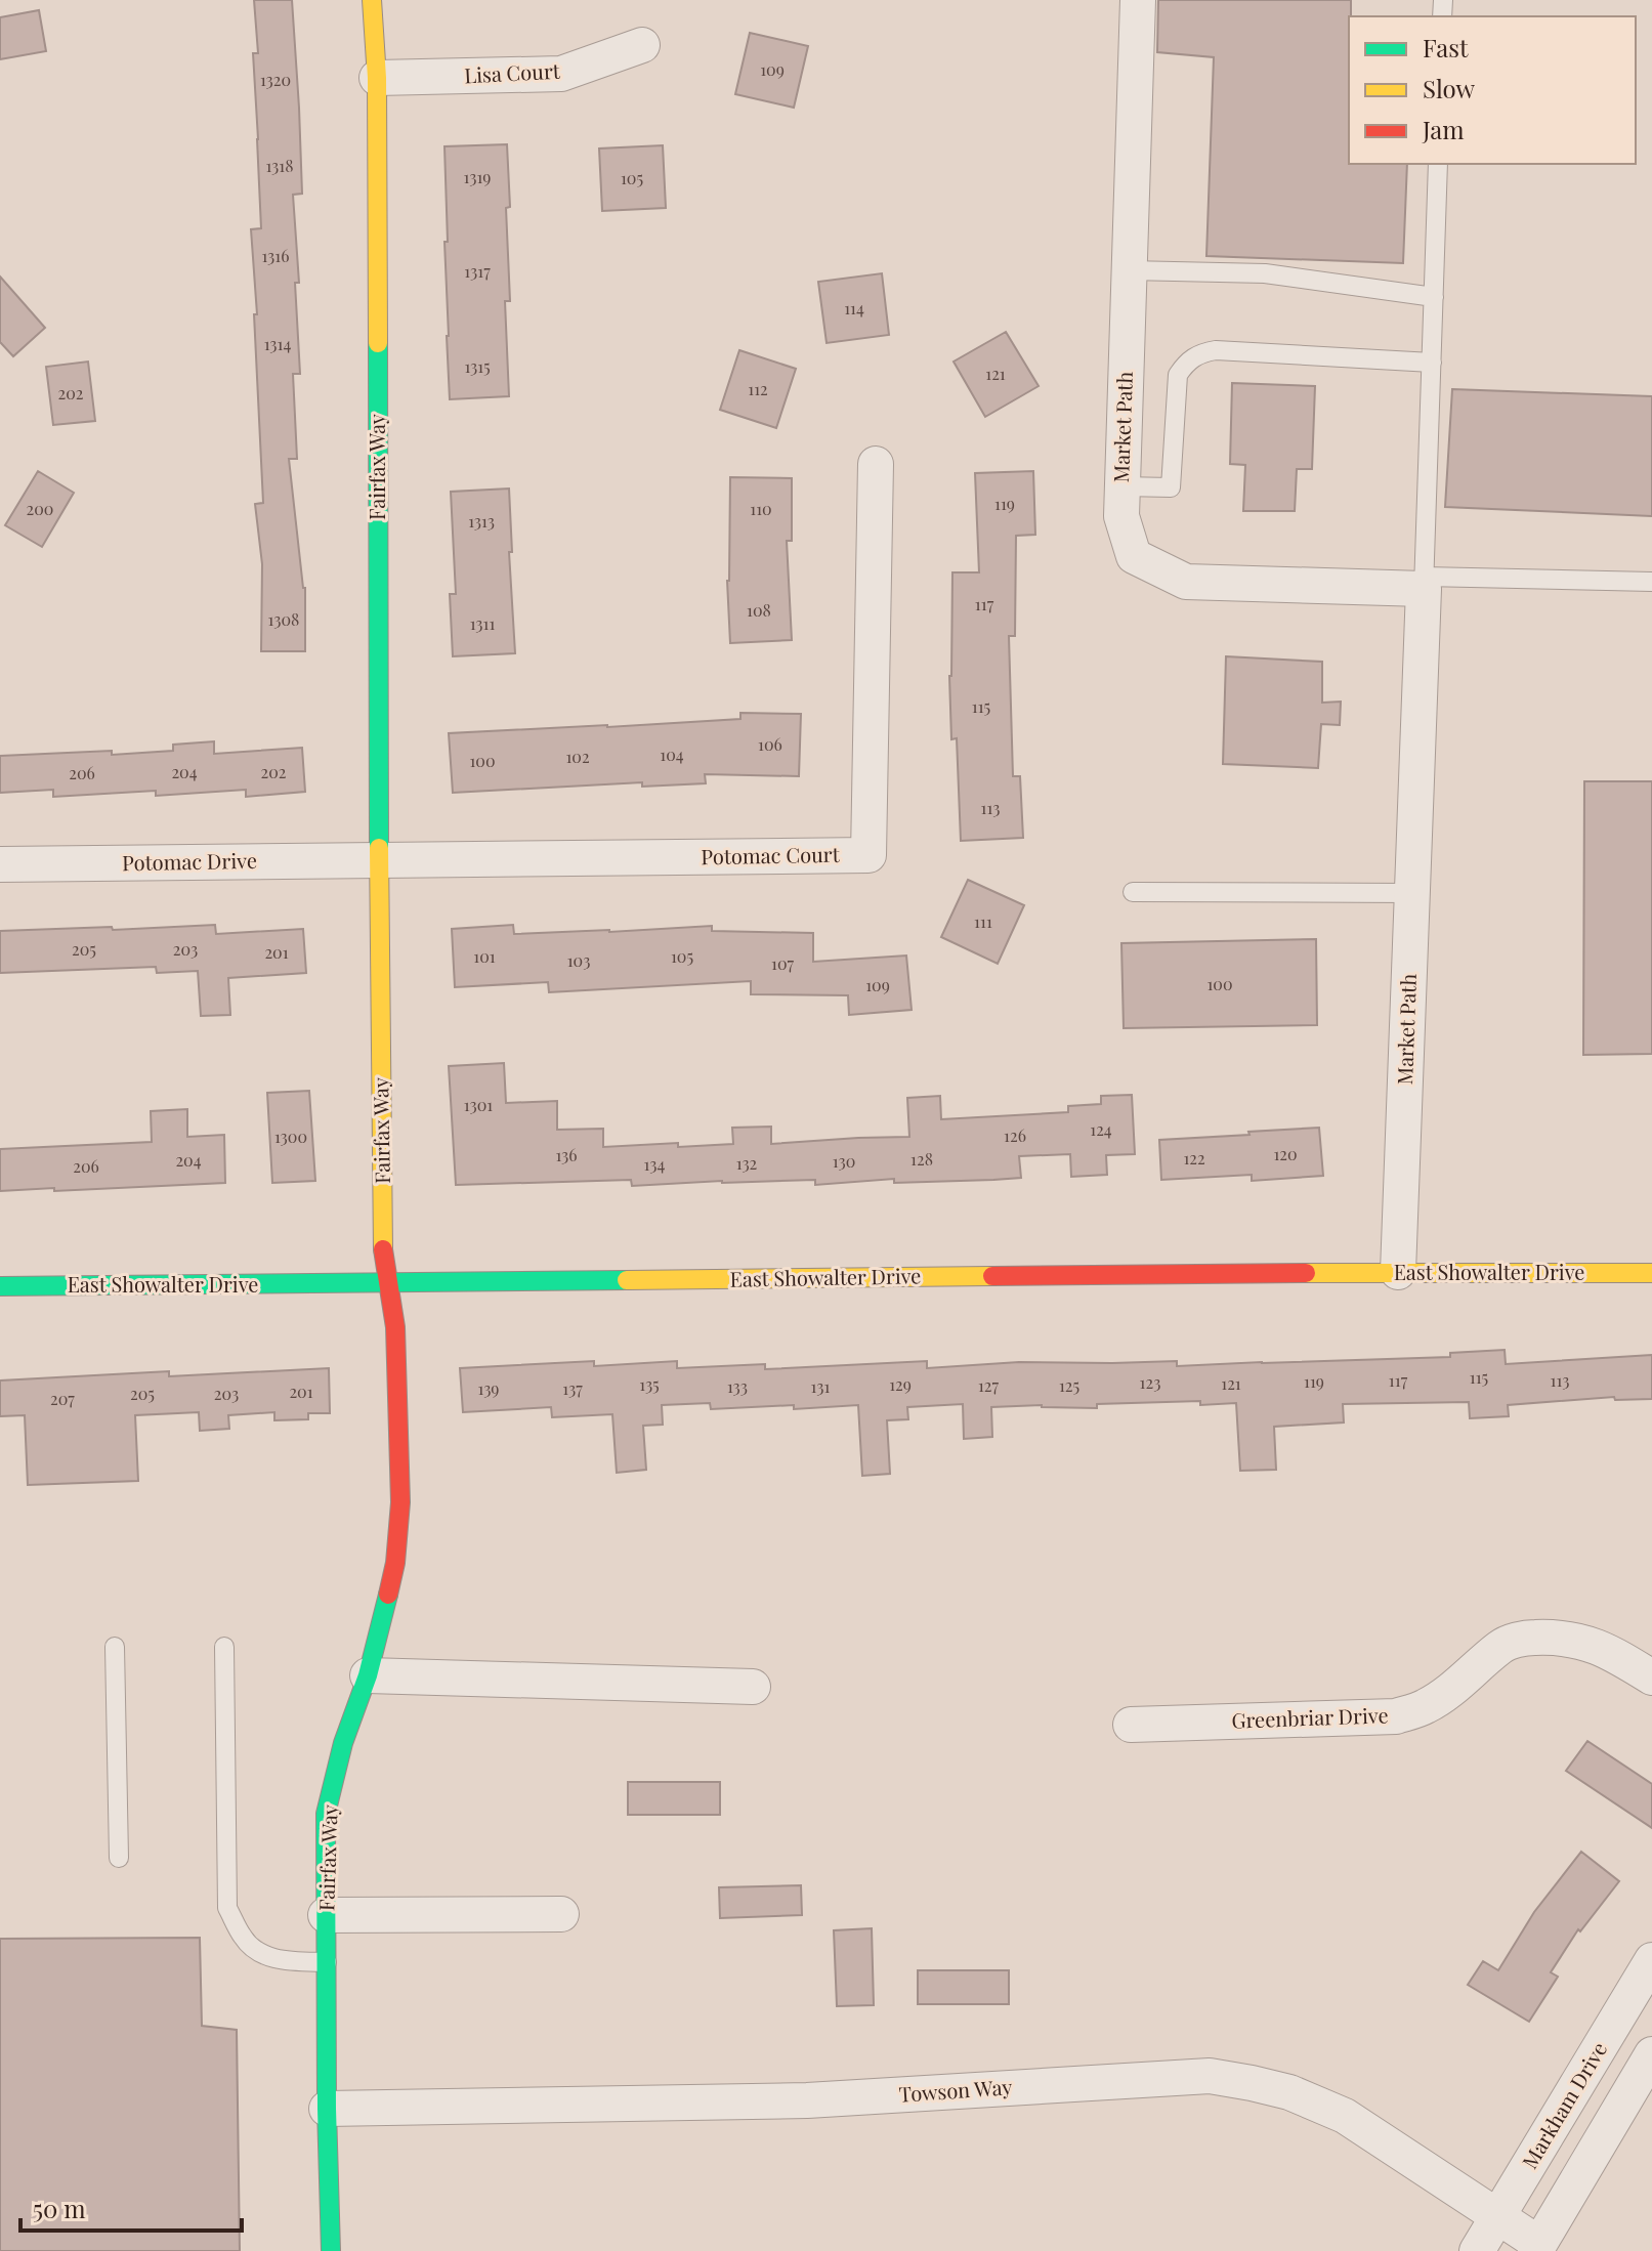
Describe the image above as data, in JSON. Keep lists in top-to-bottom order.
{
  "streets": {
    "street": [
      "Lisa Court",
      "Market Path",
      "Fairfax Way",
      "Potomac Court",
      "Potomac Drive",
      "East Showalter Drive",
      "Greenbriar Drive",
      "Towson Way",
      "Markham Drive"
    ]
  },
  "crossings": [
    ["Lisa Court", "Fairfax Way"],
    ["Market Path", "East Showalter Drive"],
    ["Fairfax Way", "Potomac Court"],
    ["Fairfax Way", "Potomac Drive"],
    ["Fairfax Way", "East Showalter Drive"],
    ["Fairfax Way", "Towson Way"],
    ["Potomac Court", "Potomac Drive"],
    ["Towson Way", "Markham Drive"]
  ],
  "house_numbers": [
    "109",
    "1320",
    "1318",
    "1319",
    "105",
    "1316",
    "1317",
    "114",
    "1314",
    "1315",
    "121",
    "112",
    "202",
    "119",
    "200",
    "110",
    "1313",
    "117",
    "108",
    "1308",
    "1311",
    "115",
    "106",
    "104",
    "102",
    "100",
    "204",
    "202",
    "206",
    "113",
    "111",
    "205",
    "203",
    "201",
    "101",
    "105",
    "103",
    "107",
    "100",
    "109",
    "1301",
    "124",
    "126",
    "1300",
    "120",
    "136",
    "122",
    "128",
    "204",
    "130",
    "132",
    "134",
    "206",
    "115",
    "117",
    "113",
    "119",
    "123",
    "121",
    "135",
    "129",
    "127",
    "125",
    "133",
    "131",
    "139",
    "137",
    "201",
    "205",
    "203",
    "207"
  ],
  "legend": ["Fast", "Slow", "Jam"],
  "scale_bar": "50 m"
}
